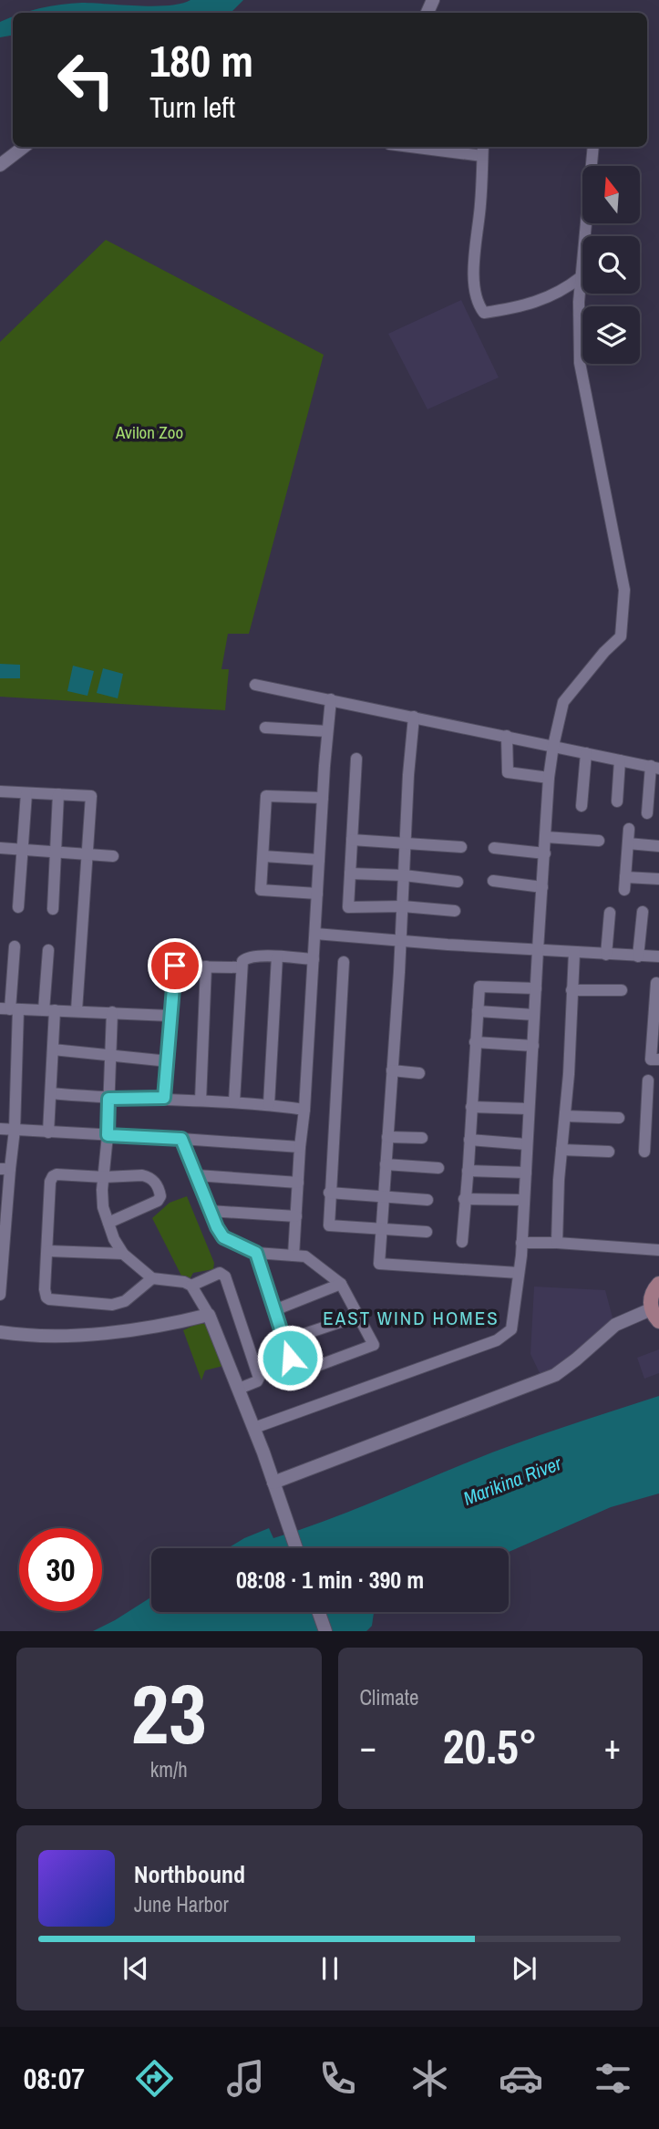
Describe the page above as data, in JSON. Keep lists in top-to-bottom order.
{
  "districts": ["EAST WIND HOMES"],
  "water": ["Marikina River"],
  "parks": ["Avilon Zoo"],
  "north": "top",
  "page": {
    "turn": ["180 m", "Turn left"],
    "limit": "30",
    "trip": "08:08 · 1 min · 390 m",
    "tile": [
      ["23", "km/h"],
      "Climate"
    ],
    "heat": ["−", "20.5°", "+"],
    "song": ["Northbound", "June Harbor"],
    "tabs": "08:07"
  }
}
